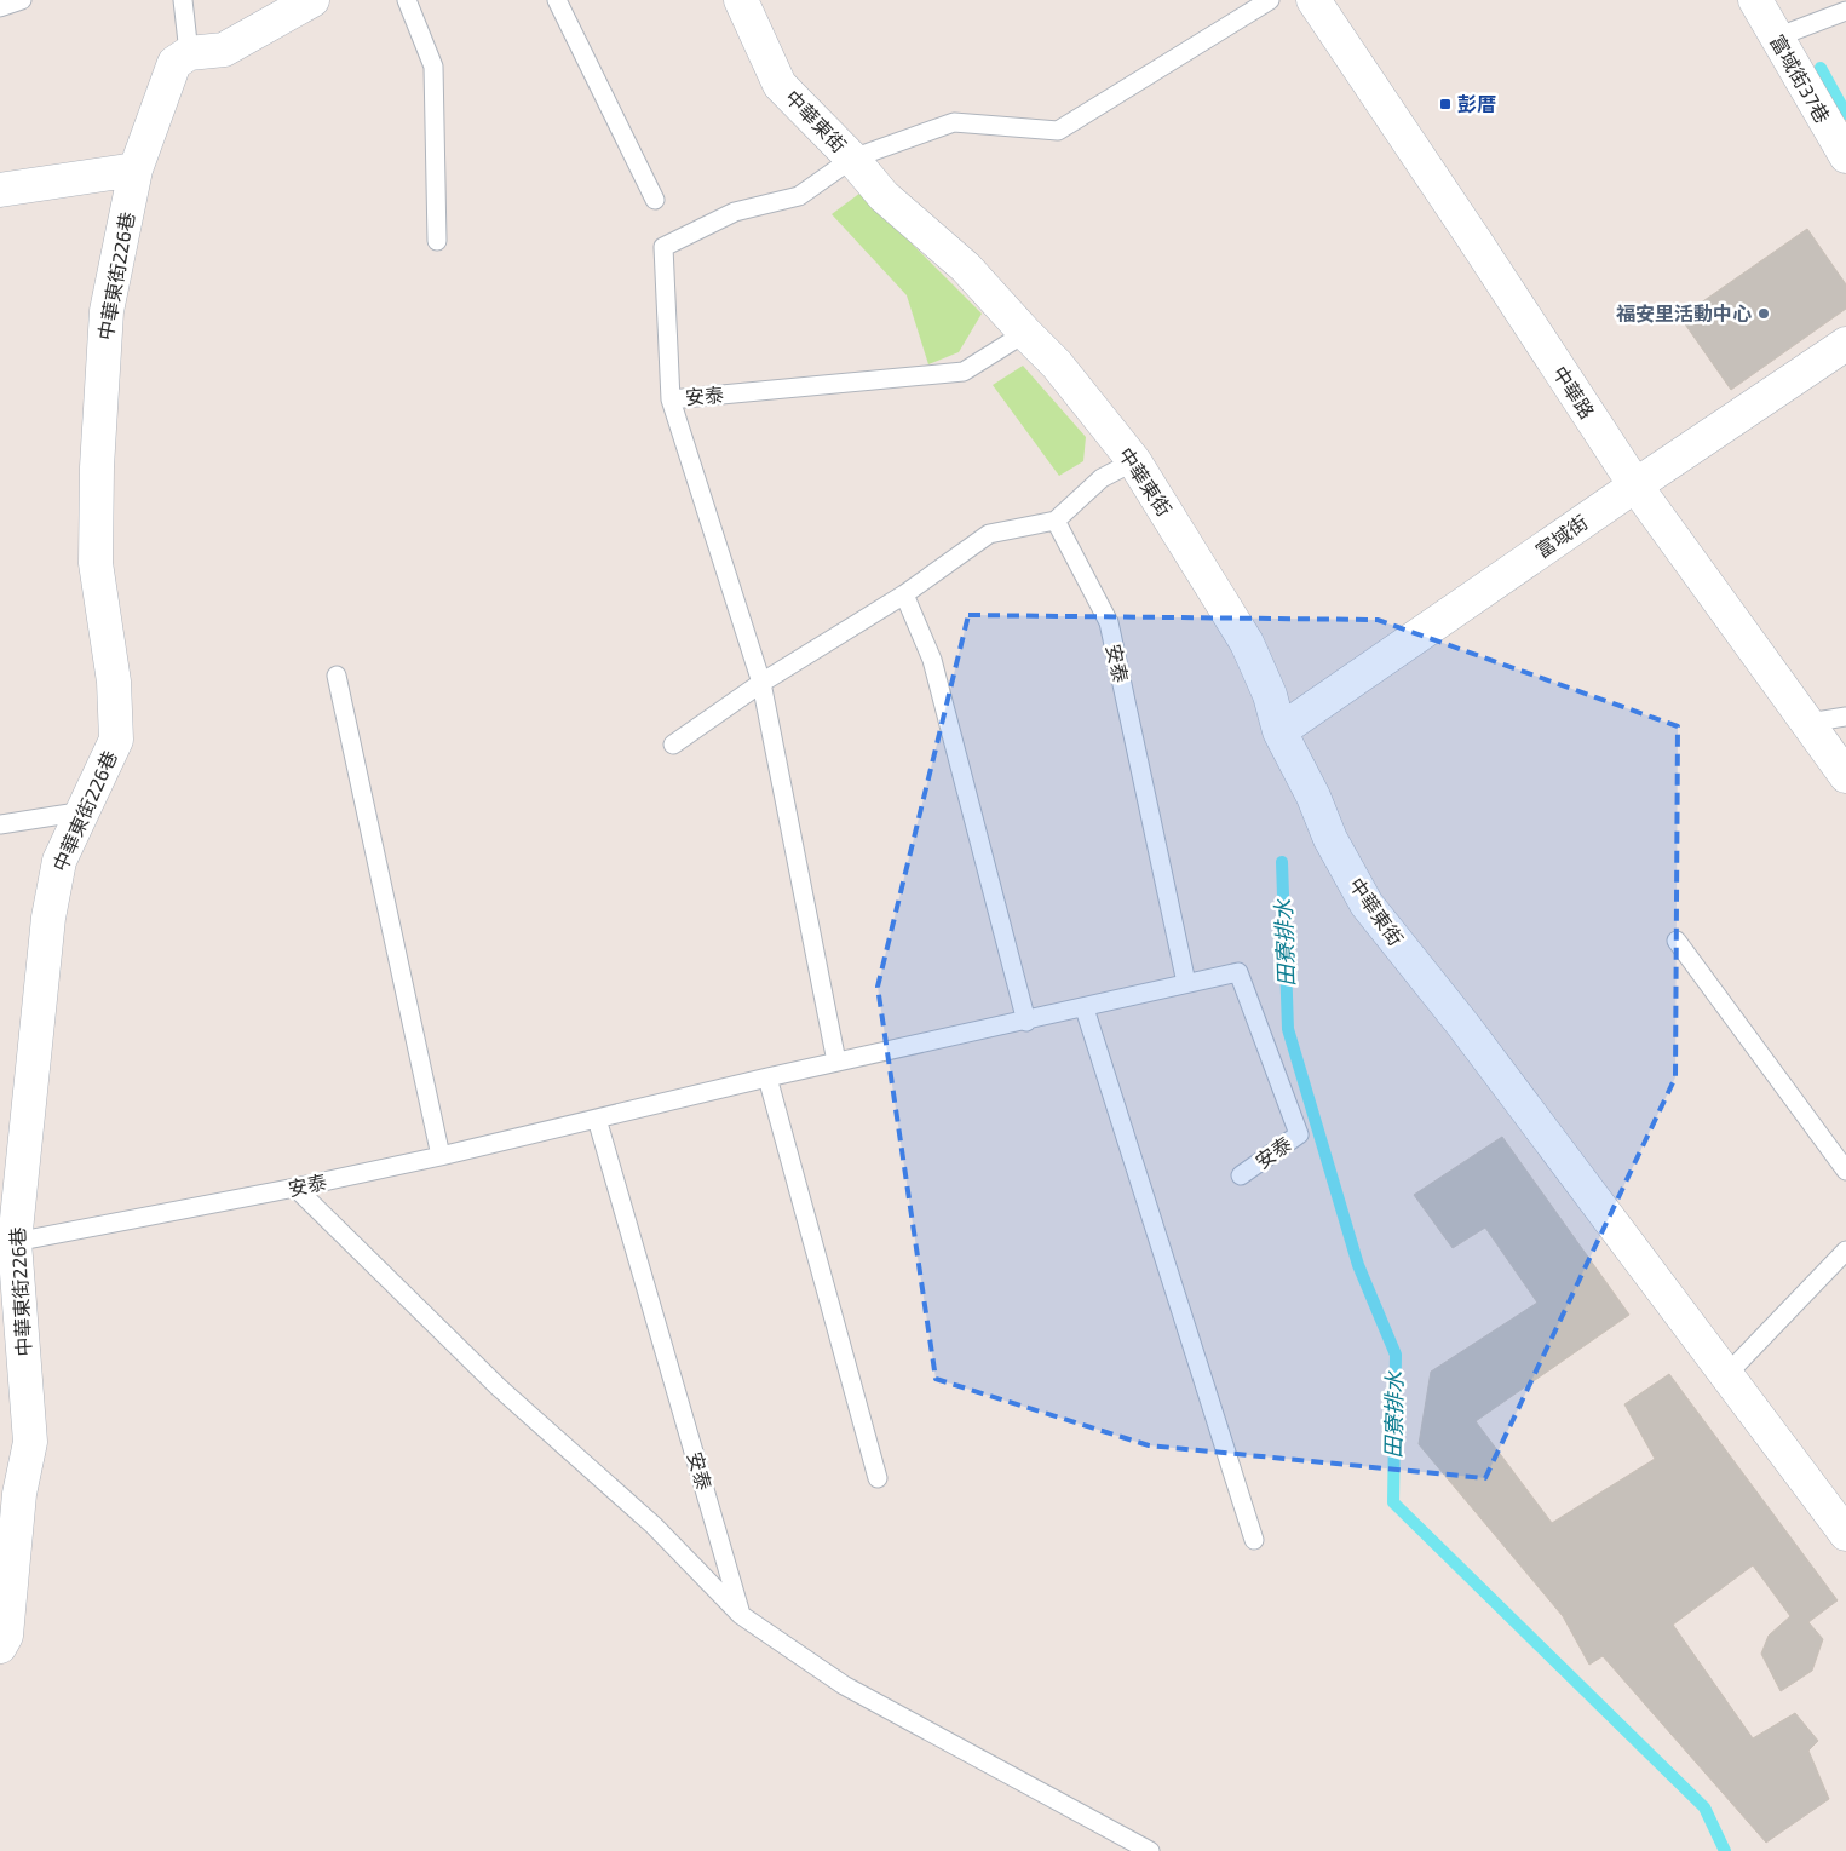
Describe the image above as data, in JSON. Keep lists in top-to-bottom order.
{
  "streets": {
    "street": [
      "富域街37巷",
      "中華東街",
      "中華東街226巷",
      "中華路",
      "富域街"
    ],
    "lane": ["安泰"]
  },
  "crossings": [
    ["中華東街", "安泰"],
    ["中華東街", "富域街"],
    ["中華東街226巷", "安泰"],
    ["中華路", "富域街"]
  ],
  "water": ["田寮排水"],
  "places": {
    "transit": ["彭厝"],
    "other": ["福安里活動中心"]
  }
}
